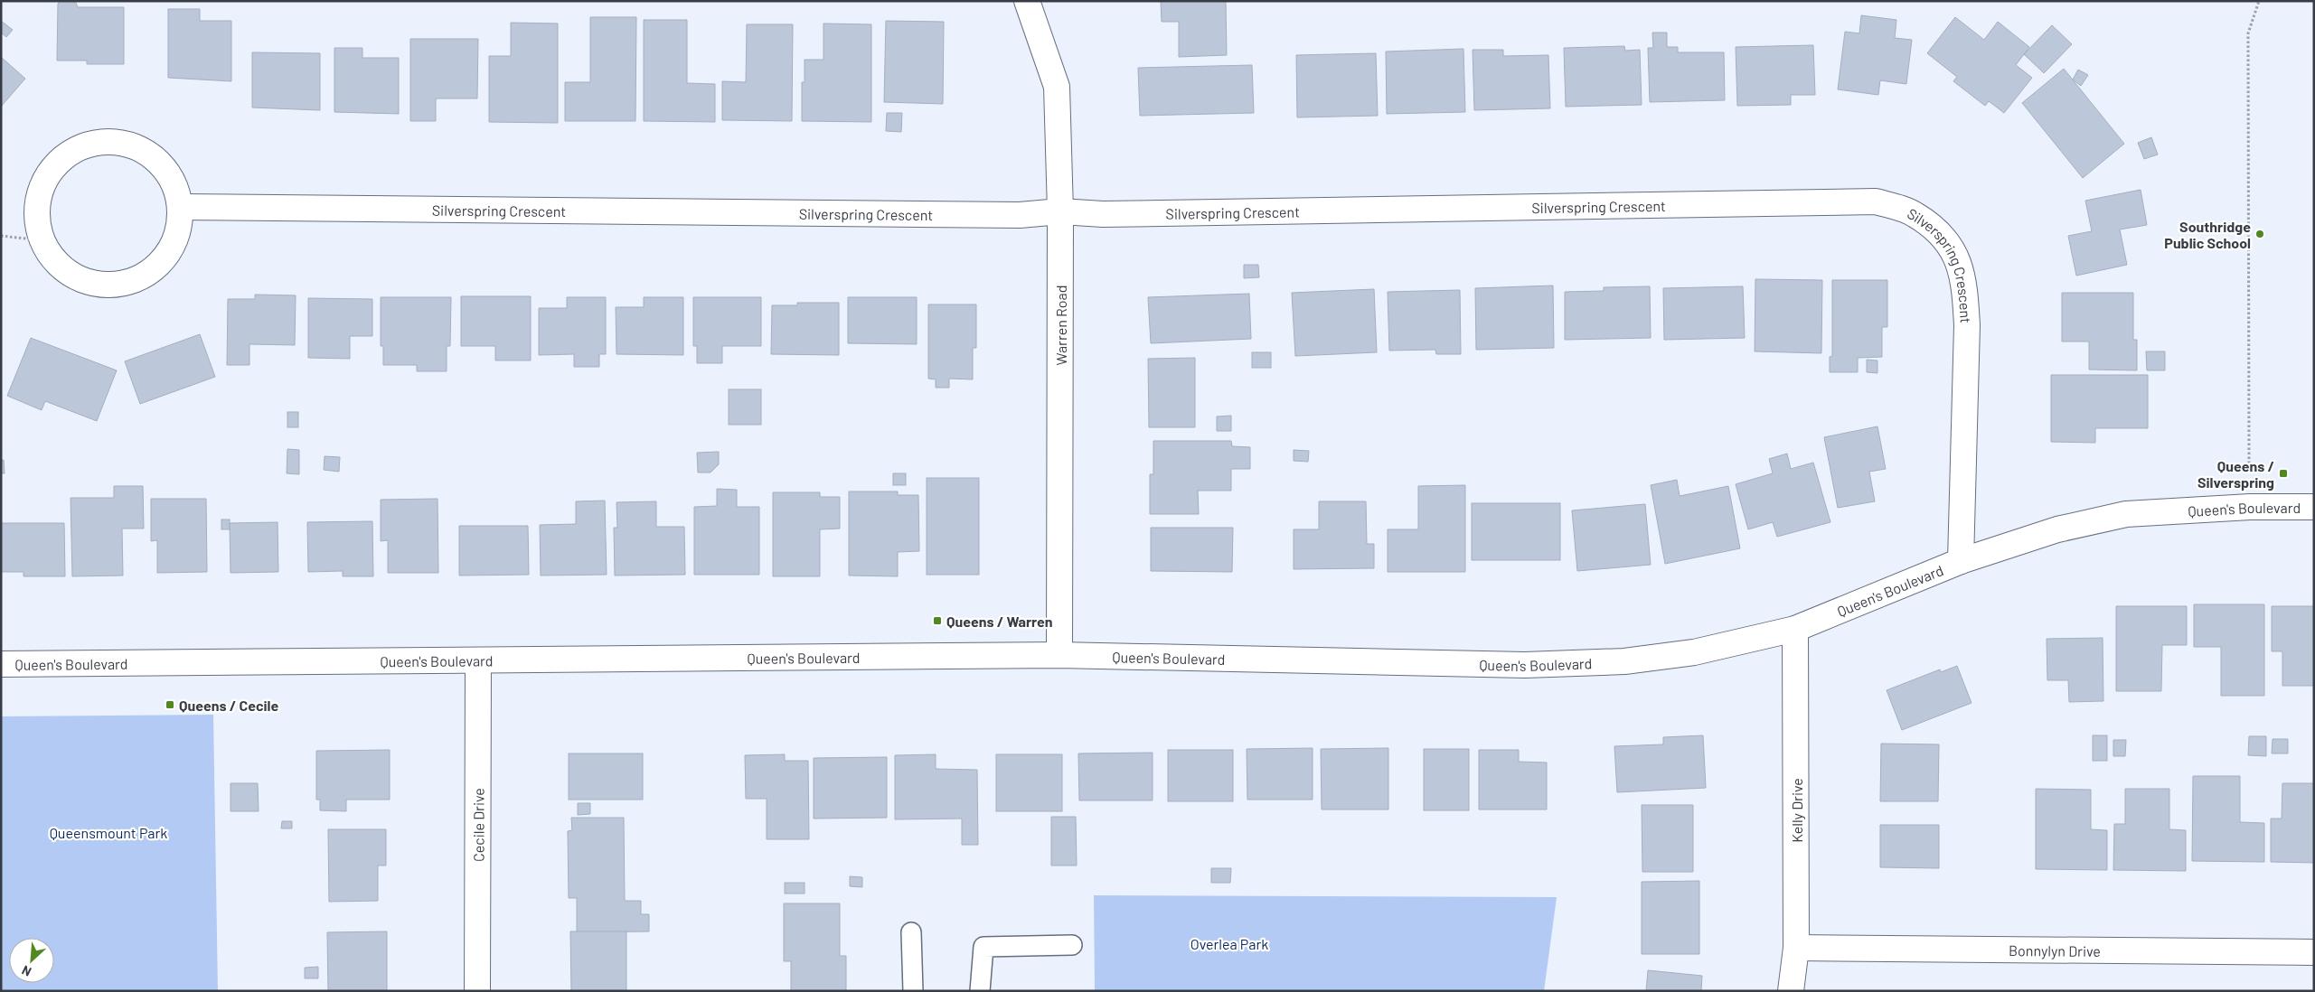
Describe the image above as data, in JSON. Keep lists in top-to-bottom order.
{
  "streets": {
    "street": [
      "Silverspring Crescent",
      "Warren Road",
      "Queen's Boulevard",
      "Kelly Drive",
      "Cecile Drive",
      "Bonnylyn Drive"
    ]
  },
  "crossings": [
    ["Silverspring Crescent", "Warren Road"],
    ["Silverspring Crescent", "Queen's Boulevard"],
    ["Warren Road", "Queen's Boulevard"],
    ["Queen's Boulevard", "Kelly Drive"],
    ["Queen's Boulevard", "Cecile Drive"],
    ["Kelly Drive", "Bonnylyn Drive"]
  ],
  "parks": ["Queensmount Park", "Overlea Park"],
  "places": {
    "other": ["Southridge Public School"],
    "transit": ["Queens / Silverspring", "Queens / Warren", "Queens / Cecile"]
  },
  "north": "bottom left"
}
